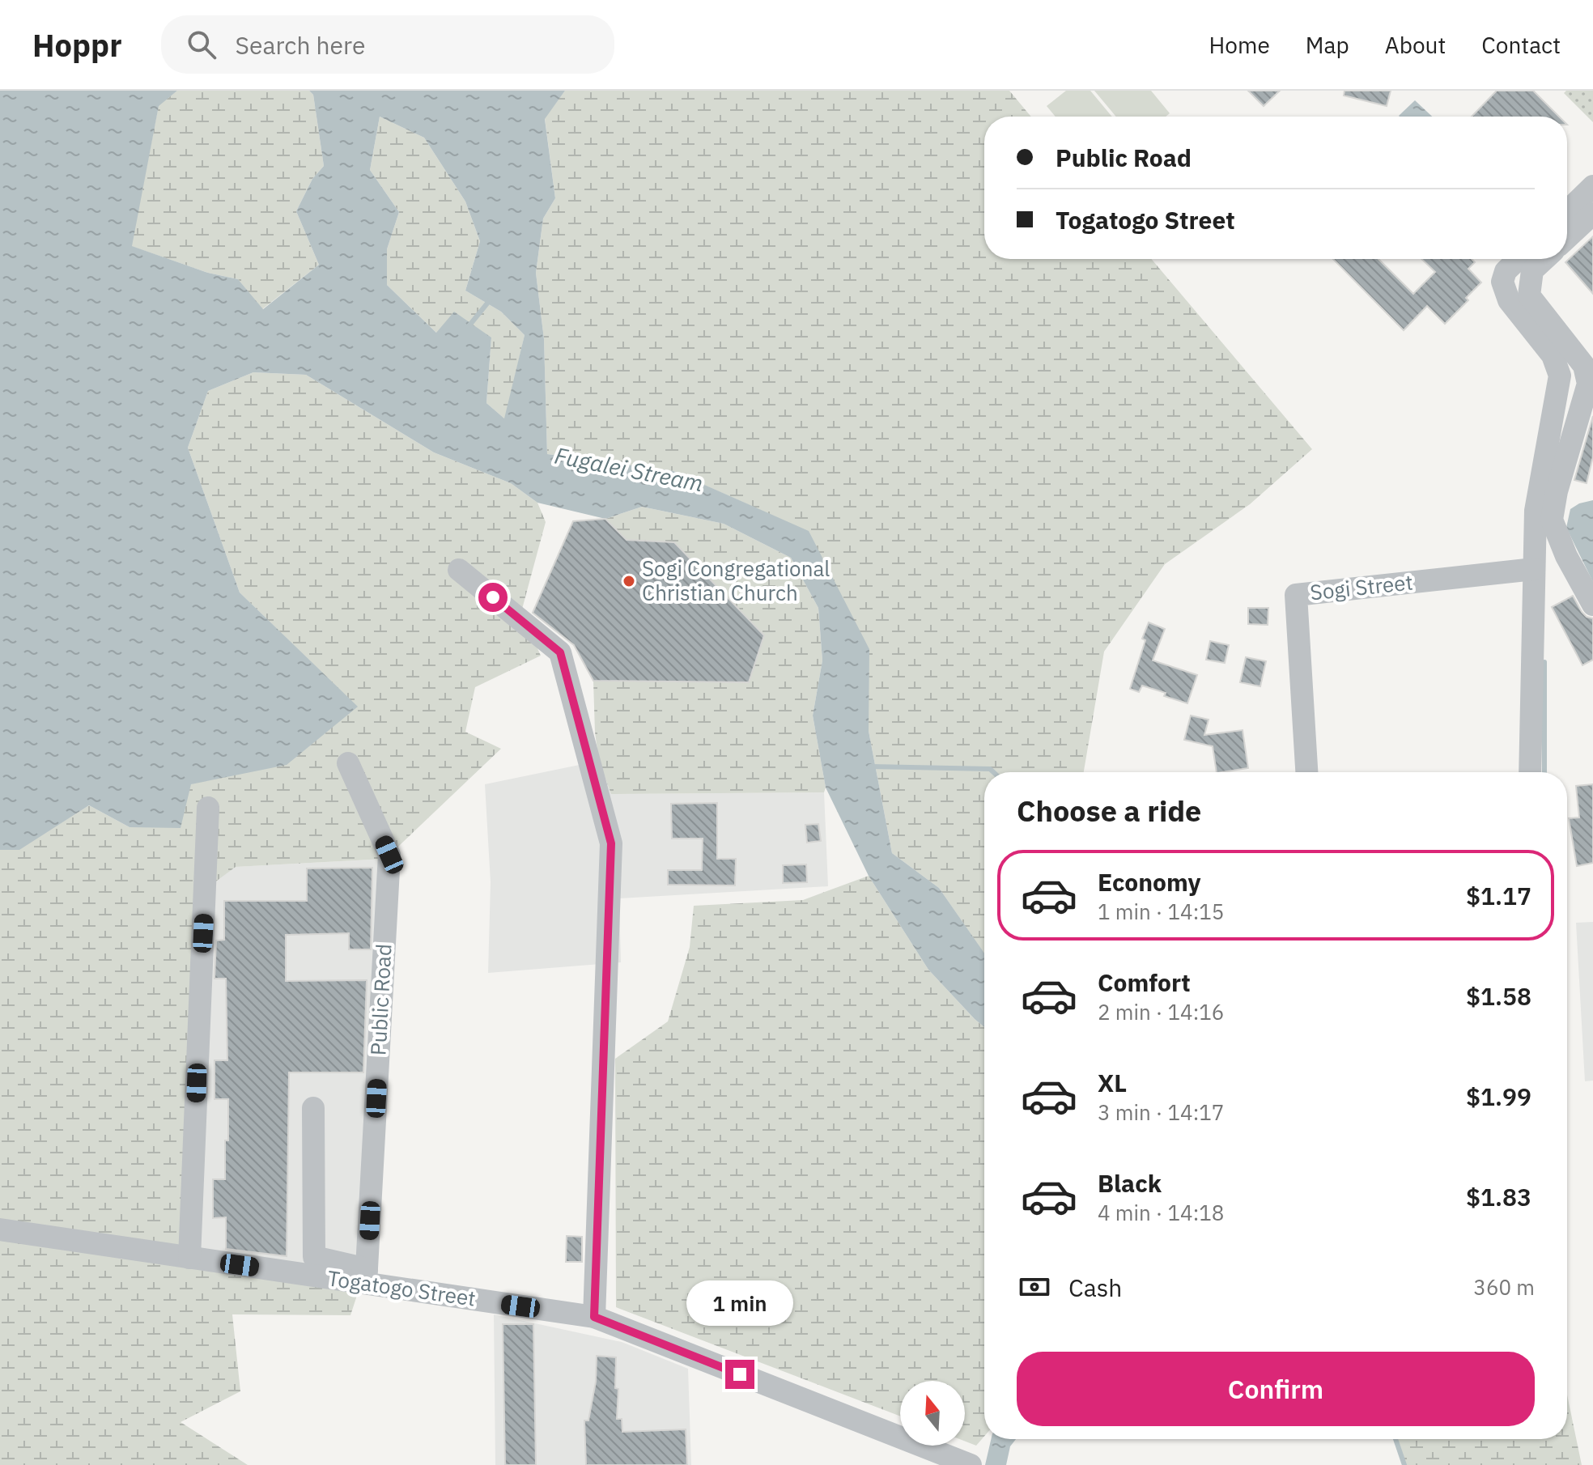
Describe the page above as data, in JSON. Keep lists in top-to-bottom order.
{
  "streets": {
    "street": ["Sogi Street", "Public Road", "Togatogo Street"]
  },
  "crossings": [
    ["Public Road", "Togatogo Street"]
  ],
  "water": ["Fugalei Stream"],
  "places": ["Sogi Congregational Christian Church"],
  "north": "top",
  "page": {
    "header": "Hoppr",
    "search": "Search here",
    "nav": [
      "Home",
      "Map",
      "About",
      "Contact"
    ],
    "banner": ["Public Road", "Togatogo Street"],
    "heading": "Choose a ride",
    "list": [
      {
        "name": "Economy",
        "note": "1 min · 14:15",
        "value": "$1.17"
      },
      {
        "name": "Comfort",
        "note": "2 min · 14:16",
        "value": "$1.58"
      },
      {
        "name": "XL",
        "note": "3 min · 14:17",
        "value": "$1.99"
      },
      {
        "name": "Black",
        "note": "4 min · 14:18",
        "value": "$1.83"
      }
    ],
    "pay": ["Cash", "360 m"],
    "bubble": "1 min",
    "buttons": "Confirm"
  }
}
